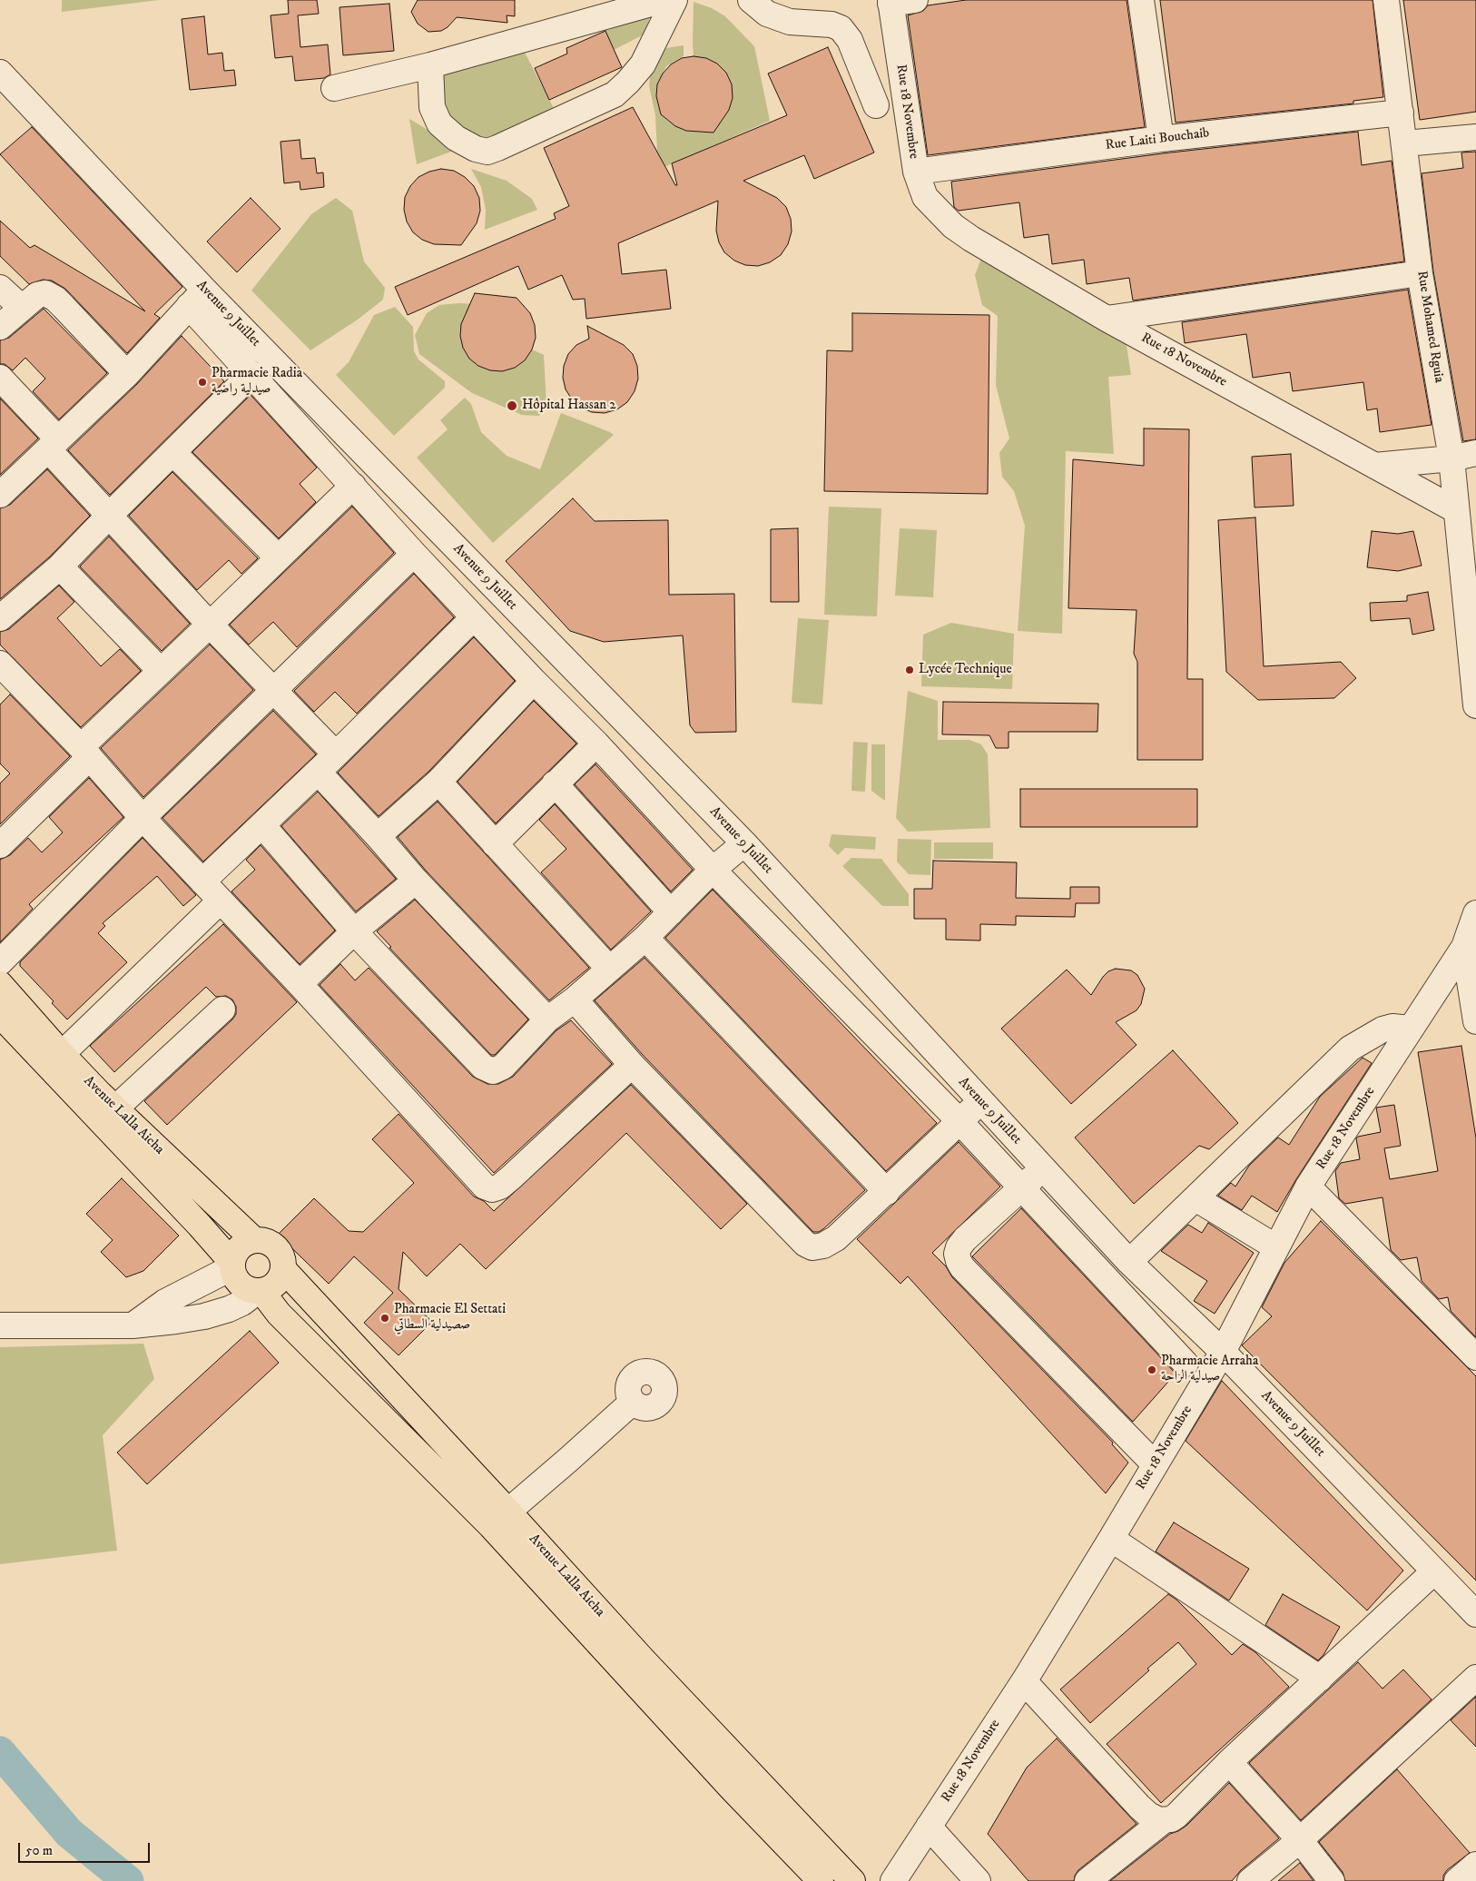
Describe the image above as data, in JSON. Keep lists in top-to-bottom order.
{
  "streets": {
    "main road": ["Avenue Lalla Aicha"],
    "street": [
      "Rue 18 Novembre",
      "Rue Laiti Bouchaib",
      "Avenue 9 Juillet",
      "Rue Mohamed Rguia"
    ]
  },
  "crossings": [
    ["Rue 18 Novembre", "Rue Laiti Bouchaib"],
    ["Rue 18 Novembre", "Avenue 9 Juillet"],
    ["Rue 18 Novembre", "Rue Mohamed Rguia"],
    ["Rue Laiti Bouchaib", "Rue Mohamed Rguia"]
  ],
  "places": [
    "Pharmacie Radia صيدلية راضية",
    "Hôpital Hassan 2",
    "Lycée Technique",
    "Pharmacie El Settati صصيدلية السطاتي",
    "Pharmacie Arraha صيدلية الراحة"
  ],
  "scale_bar": "50 m"
}
